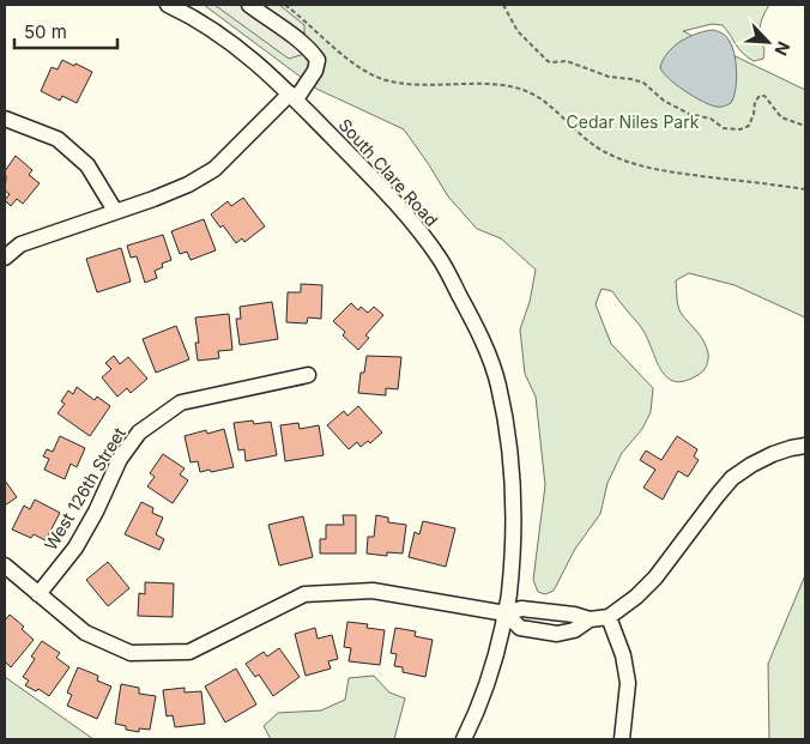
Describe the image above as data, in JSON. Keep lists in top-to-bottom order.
{
  "streets": {
    "street": ["South Clare Road", "West 126th Street"]
  },
  "parks": ["Cedar Niles Park"],
  "scale_bar": "50 m",
  "north": "bottom right"
}
